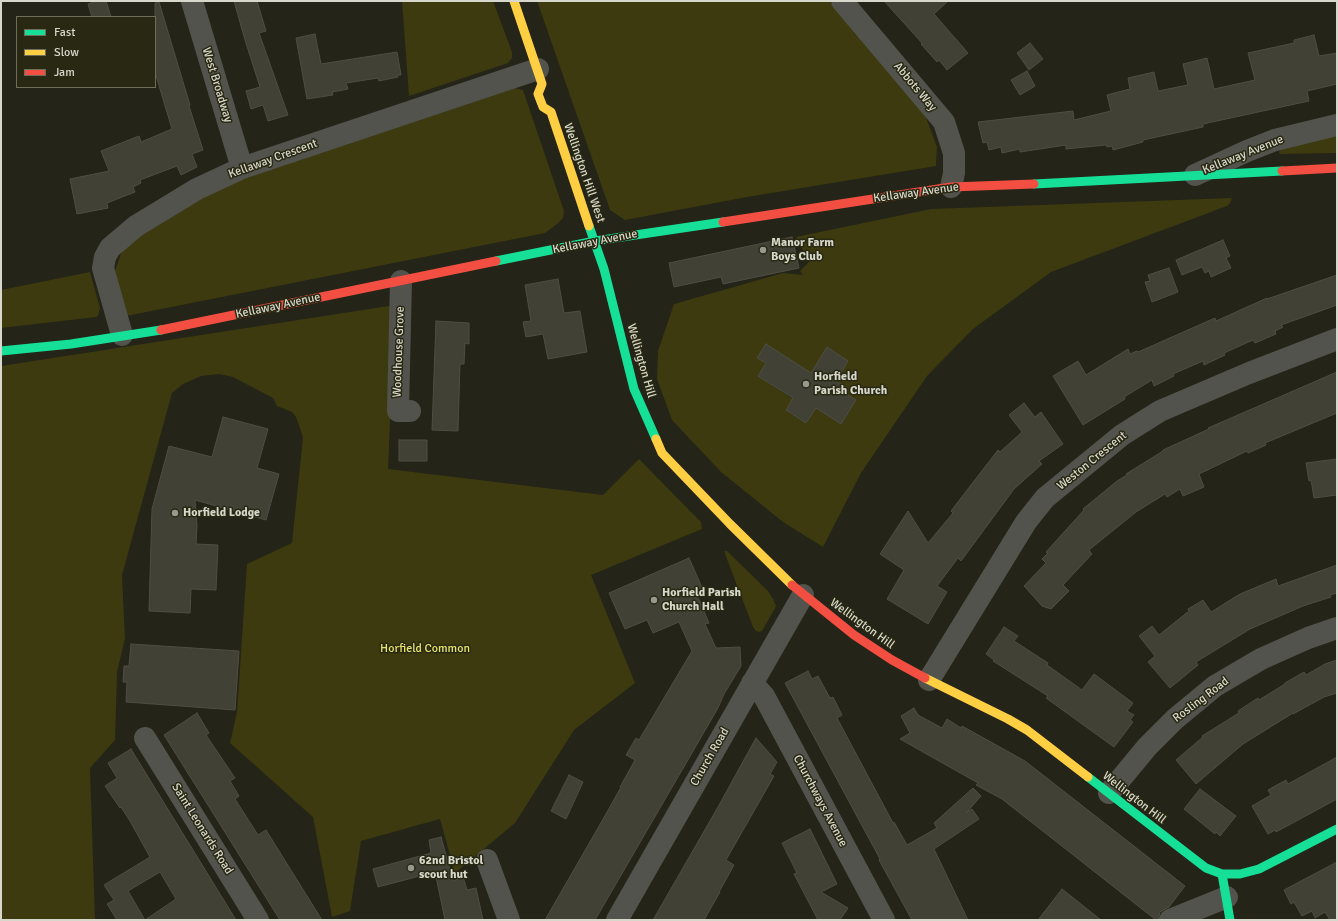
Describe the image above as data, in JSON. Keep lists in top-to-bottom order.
{
  "streets": {
    "street": [
      "West Broadway",
      "Abbots Way",
      "Kellaway Avenue",
      "Kellaway Crescent",
      "Wellington Hill West",
      "Woodhouse Grove",
      "Wellington Hill",
      "Weston Crescent",
      "Rosling Road",
      "Church Road",
      "Churchways Avenue",
      "Saint Leonards Road"
    ]
  },
  "crossings": [
    ["West Broadway", "Kellaway Crescent"],
    ["Abbots Way", "Kellaway Avenue"],
    ["Kellaway Avenue", "Kellaway Crescent"],
    ["Kellaway Avenue", "Wellington Hill West"],
    ["Kellaway Avenue", "Woodhouse Grove"],
    ["Kellaway Avenue", "Wellington Hill"],
    ["Kellaway Crescent", "Wellington Hill West"],
    ["Wellington Hill West", "Wellington Hill"],
    ["Wellington Hill", "Weston Crescent"],
    ["Wellington Hill", "Rosling Road"],
    ["Wellington Hill", "Church Road"],
    ["Church Road", "Churchways Avenue"]
  ],
  "parks": ["Horfield Common"],
  "places": [
    "Manor Farm Boys Club",
    "Horfield Parish Church",
    "Horfield Lodge",
    "Horfield Parish Church Hall",
    "62nd Bristol scout hut"
  ],
  "legend": ["Fast", "Slow", "Jam"]
}
